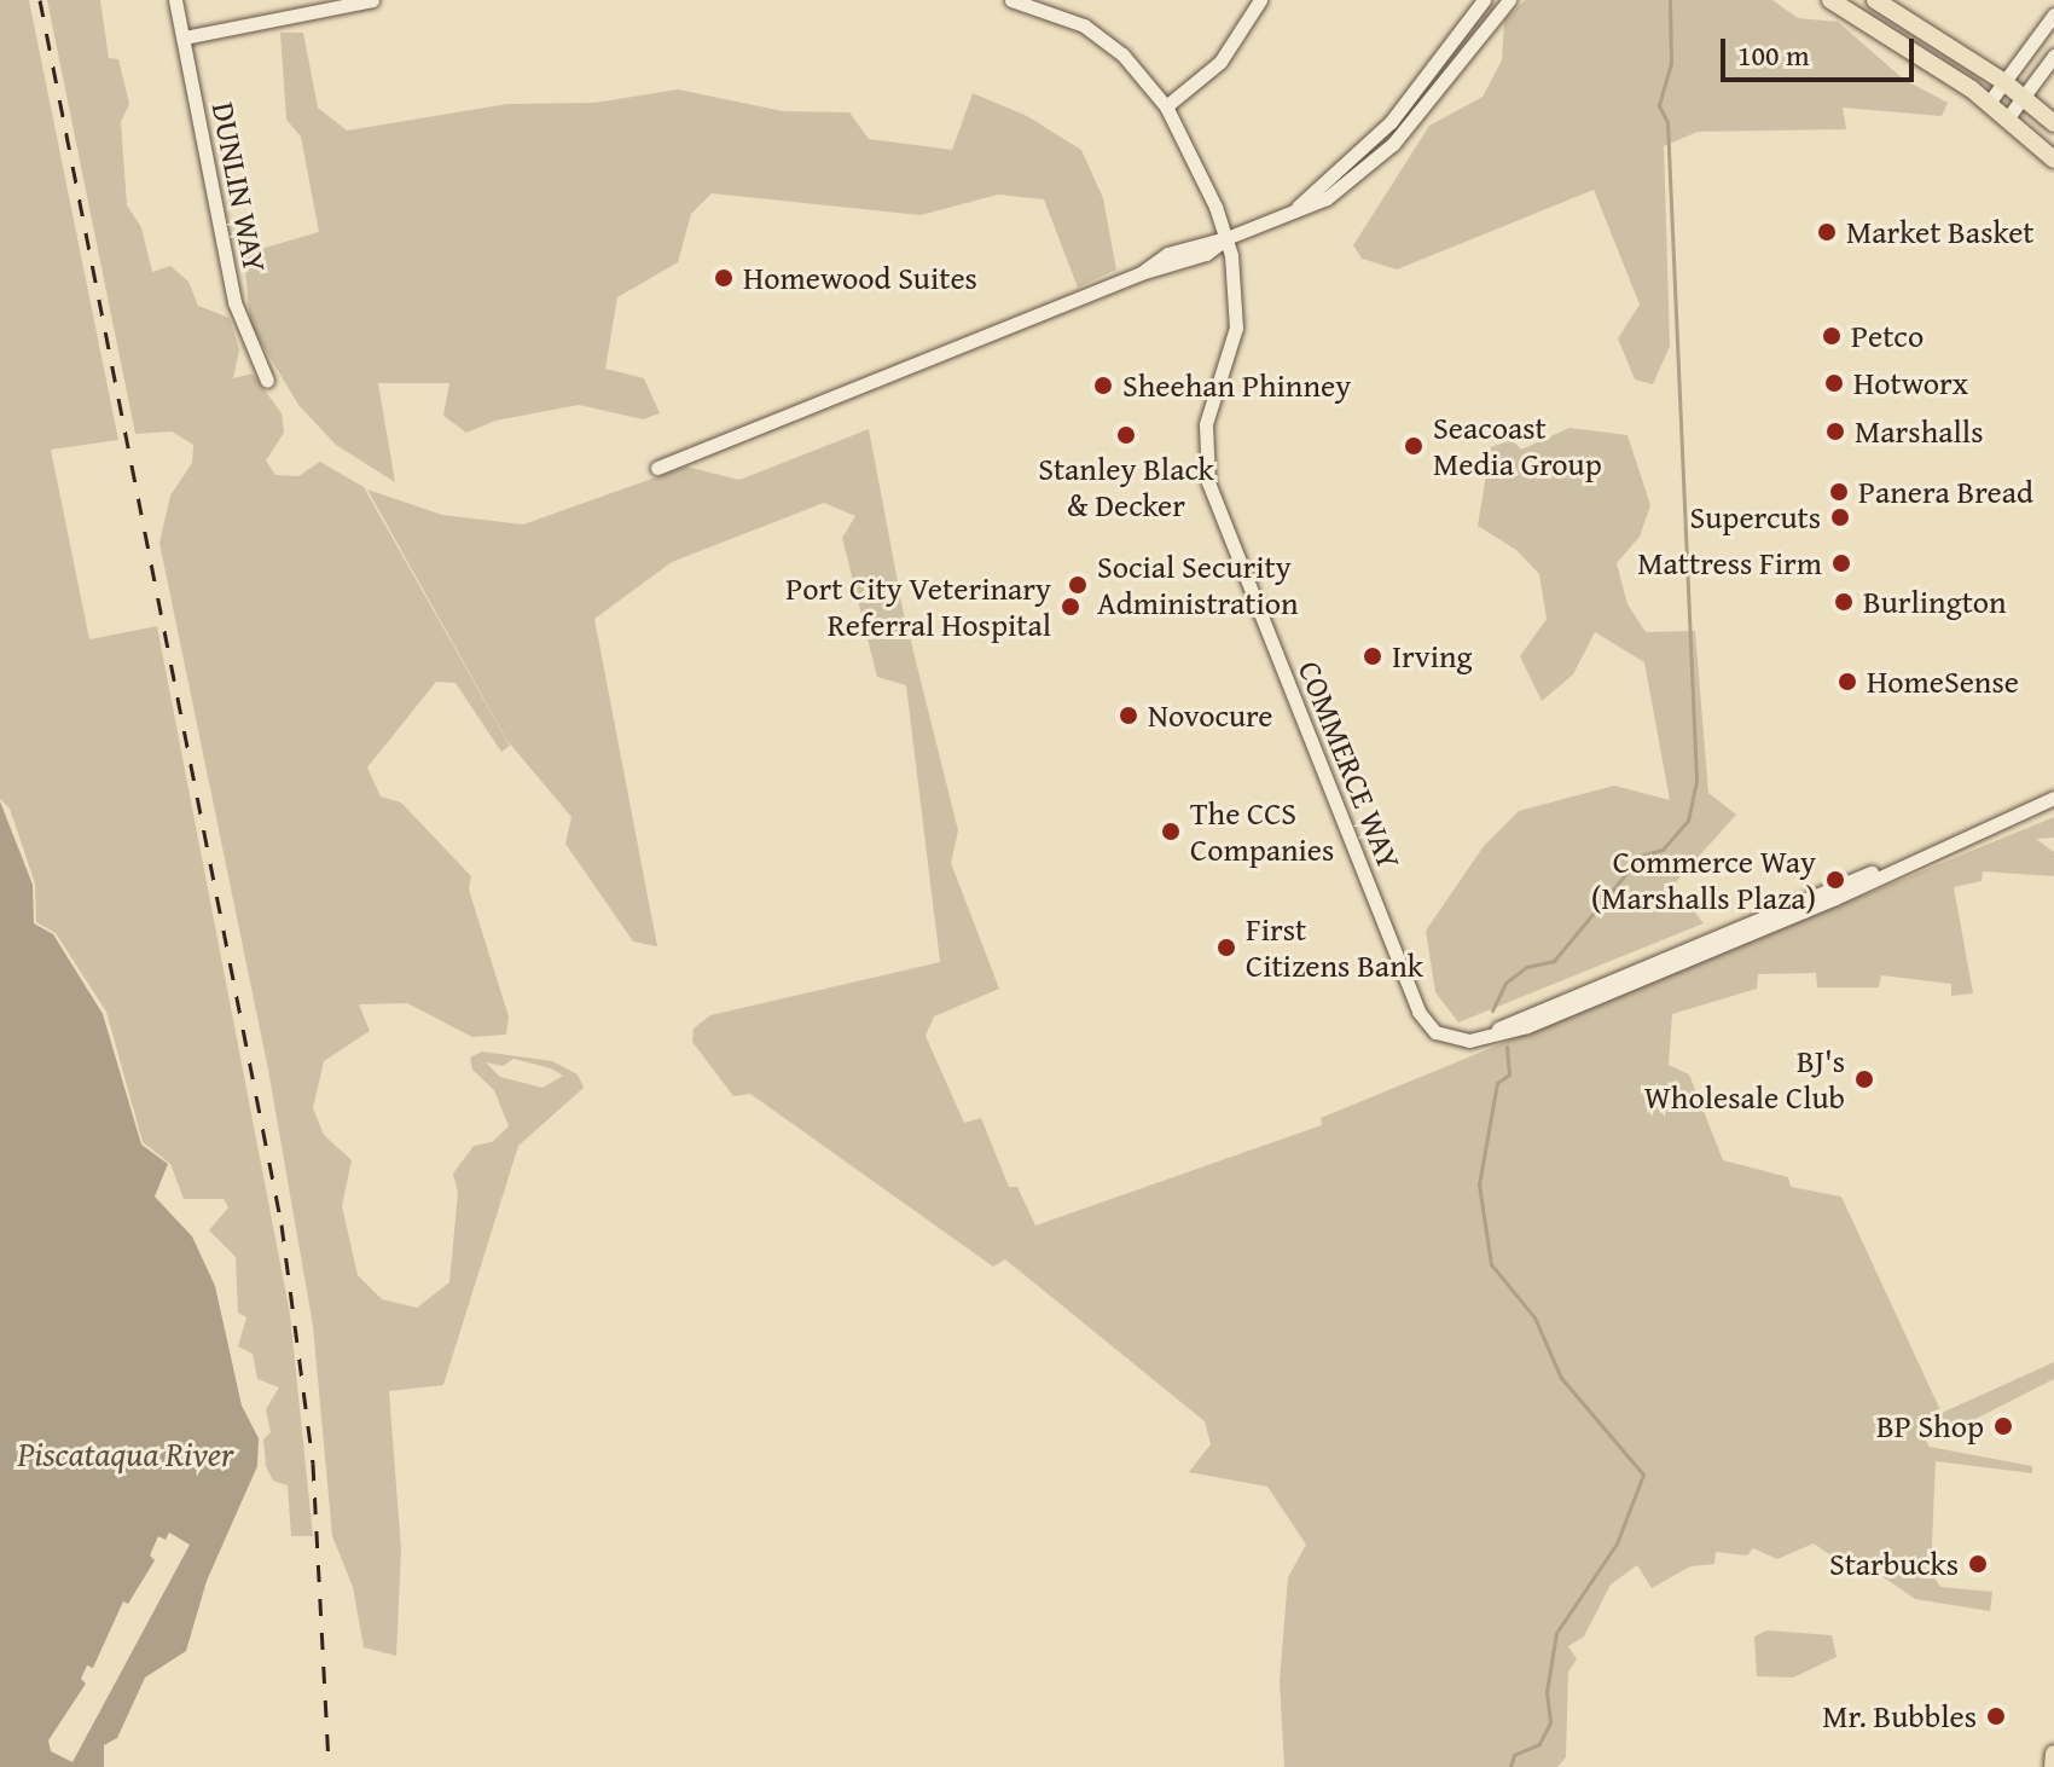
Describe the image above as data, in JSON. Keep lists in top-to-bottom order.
{
  "streets": {
    "street": ["DUNLIN WAY", "COMMERCE WAY"]
  },
  "water": ["Piscataqua River"],
  "places": [
    "Market Basket",
    "Homewood Suites",
    "Petco",
    "Hotworx",
    "Sheehan Phinney",
    "Marshalls",
    "Stanley Black & Decker",
    "Seacoast Media Group",
    "Panera Bread",
    "Supercuts",
    "Mattress Firm",
    "Social Security Administration",
    "Burlington",
    "Port City Veterinary Referral Hospital",
    "Irving",
    "HomeSense",
    "Novocure",
    "The CCS Companies",
    "Commerce Way (Marshalls Plaza)",
    "First Citizens Bank",
    "BJ's Wholesale Club",
    "BP Shop",
    "Starbucks",
    "Mr. Bubbles"
  ],
  "scale_bar": "100 m"
}
